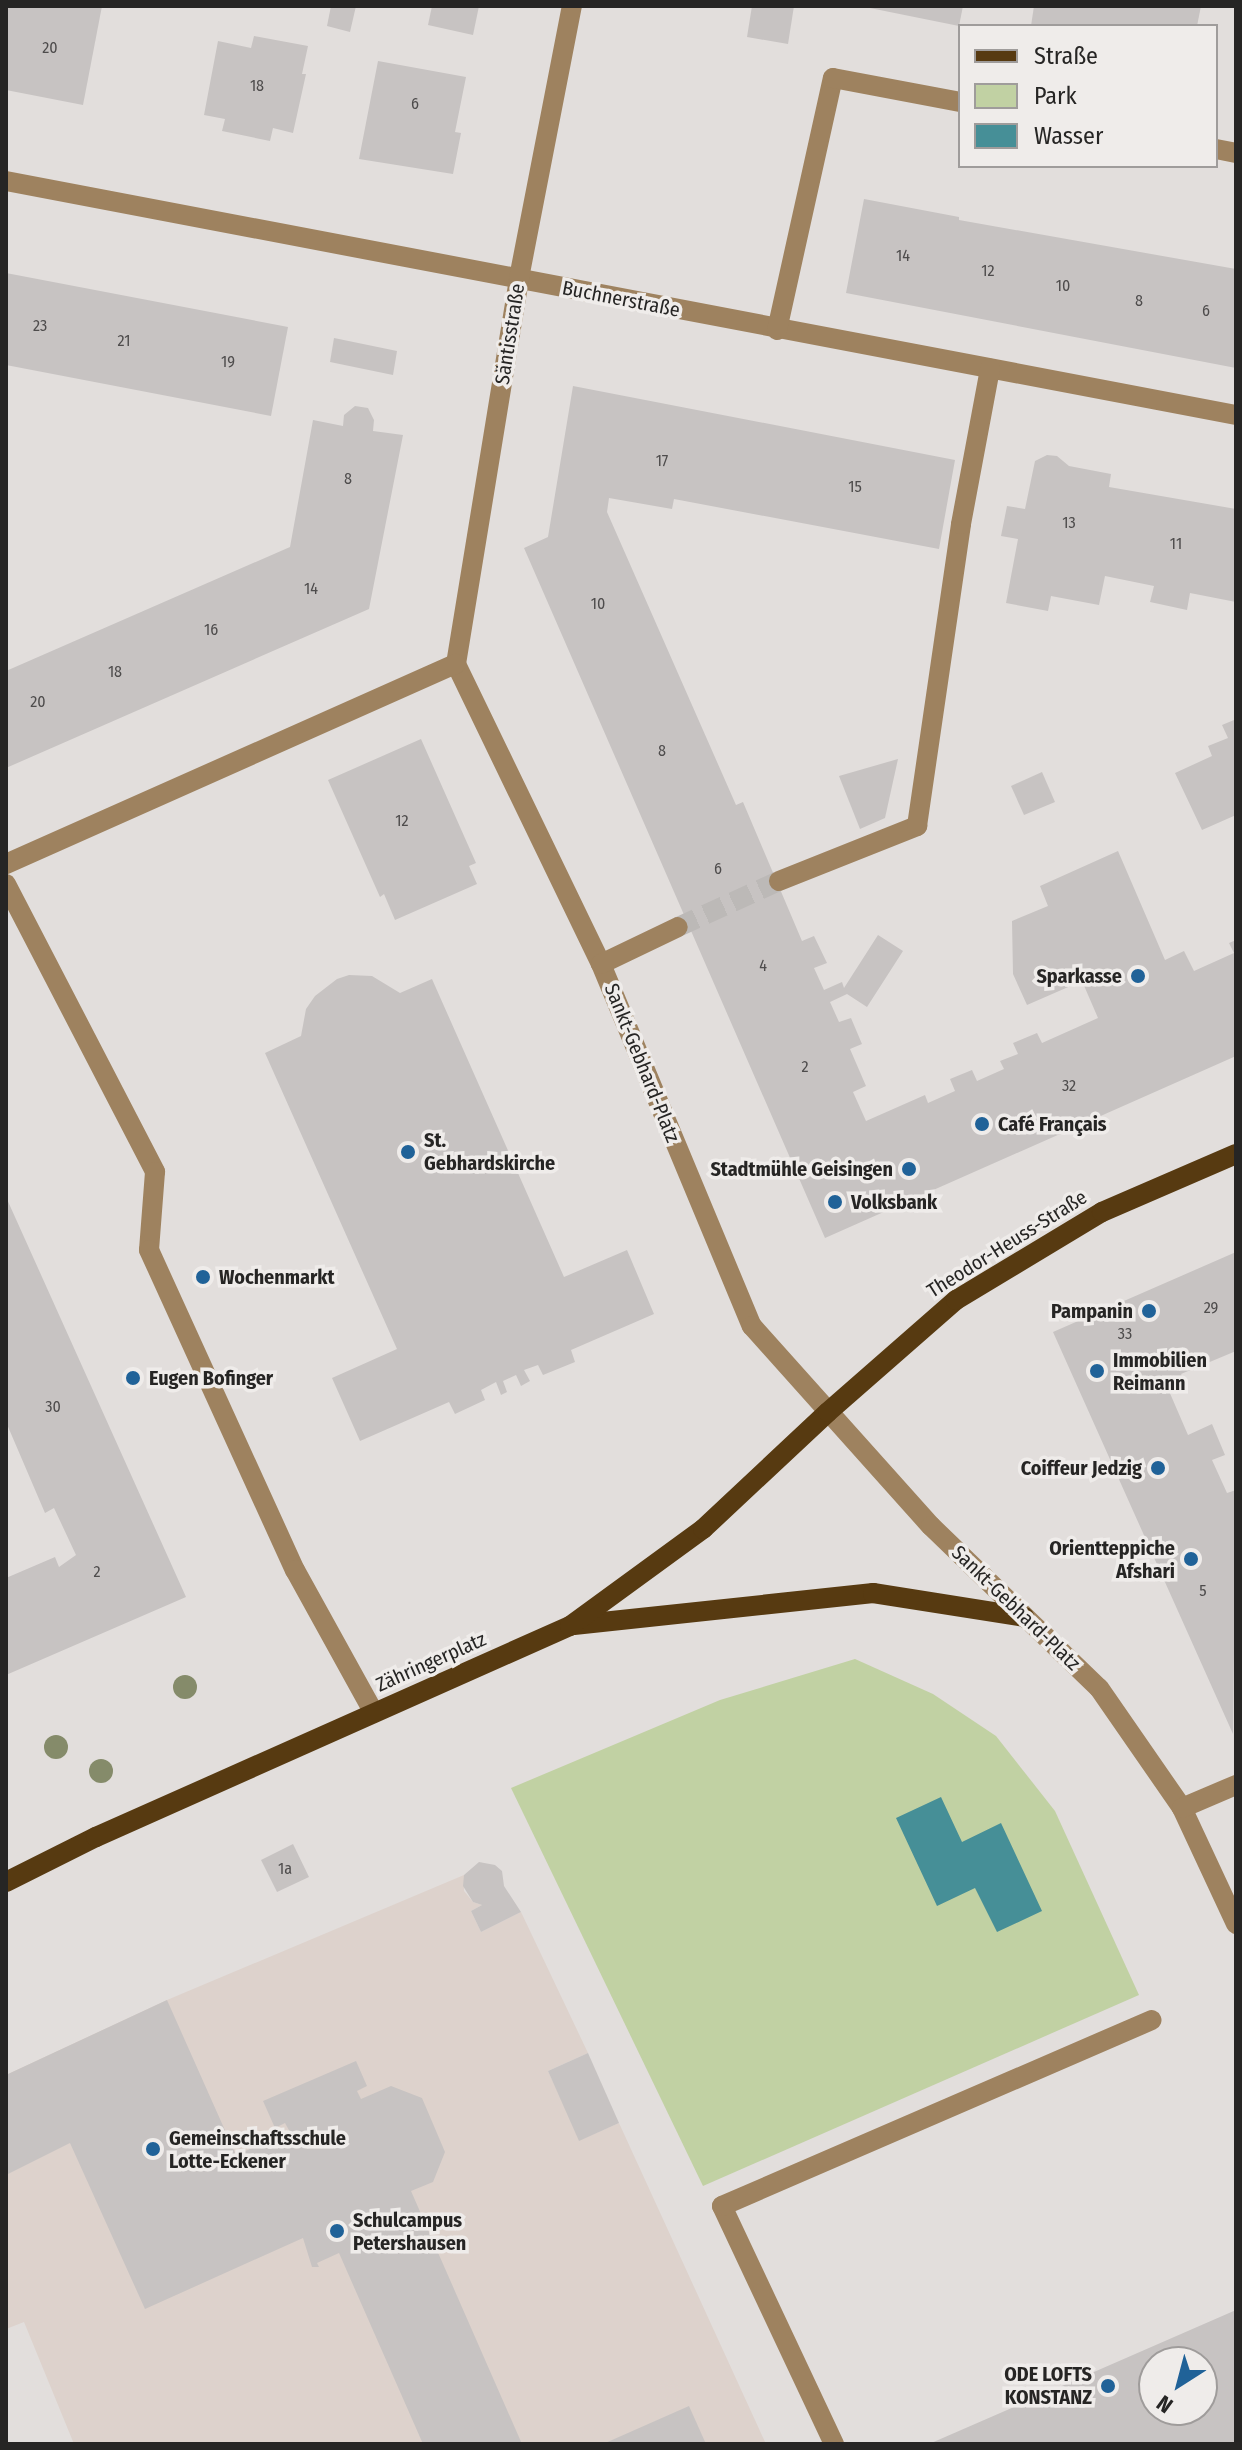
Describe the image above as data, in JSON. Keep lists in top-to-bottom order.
{
  "streets": {
    "main road": ["Theodor-Heuss-Straße", "Zähringerplatz"],
    "street": ["Buchnerstraße", "Säntisstraße", "Sankt-Gebhard-Platz"]
  },
  "crossings": [
    ["Buchnerstraße", "Säntisstraße"],
    ["Säntisstraße", "Sankt-Gebhard-Platz"],
    ["Sankt-Gebhard-Platz", "Theodor-Heuss-Straße"],
    ["Sankt-Gebhard-Platz", "Zähringerplatz"],
    ["Theodor-Heuss-Straße", "Zähringerplatz"]
  ],
  "places": [
    "Sparkasse",
    "Café Français",
    "St. Gebhardskirche",
    "Stadtmühle Geisingen",
    "Volksbank",
    "Wochenmarkt",
    "Pampanin",
    "Immobilien Reimann",
    "Eugen Bofinger",
    "Coiffeur Jedzig",
    "Orientteppiche Afshari",
    "Gemeinschaftsschule Lotte-Eckener",
    "Schulcampus Petershausen",
    "ODE LOFTS KONSTANZ"
  ],
  "house_numbers": [
    "20",
    "18",
    "6",
    "14",
    "12",
    "10",
    "8",
    "6",
    "23",
    "21",
    "19",
    "17",
    "8",
    "15",
    "13",
    "11",
    "14",
    "10",
    "16",
    "18",
    "20",
    "8",
    "12",
    "6",
    "4",
    "2",
    "32",
    "29",
    "33",
    "30",
    "2",
    "5",
    "1a"
  ],
  "legend": ["Straße", "Park", "Wasser"],
  "north": "bottom left"
}
